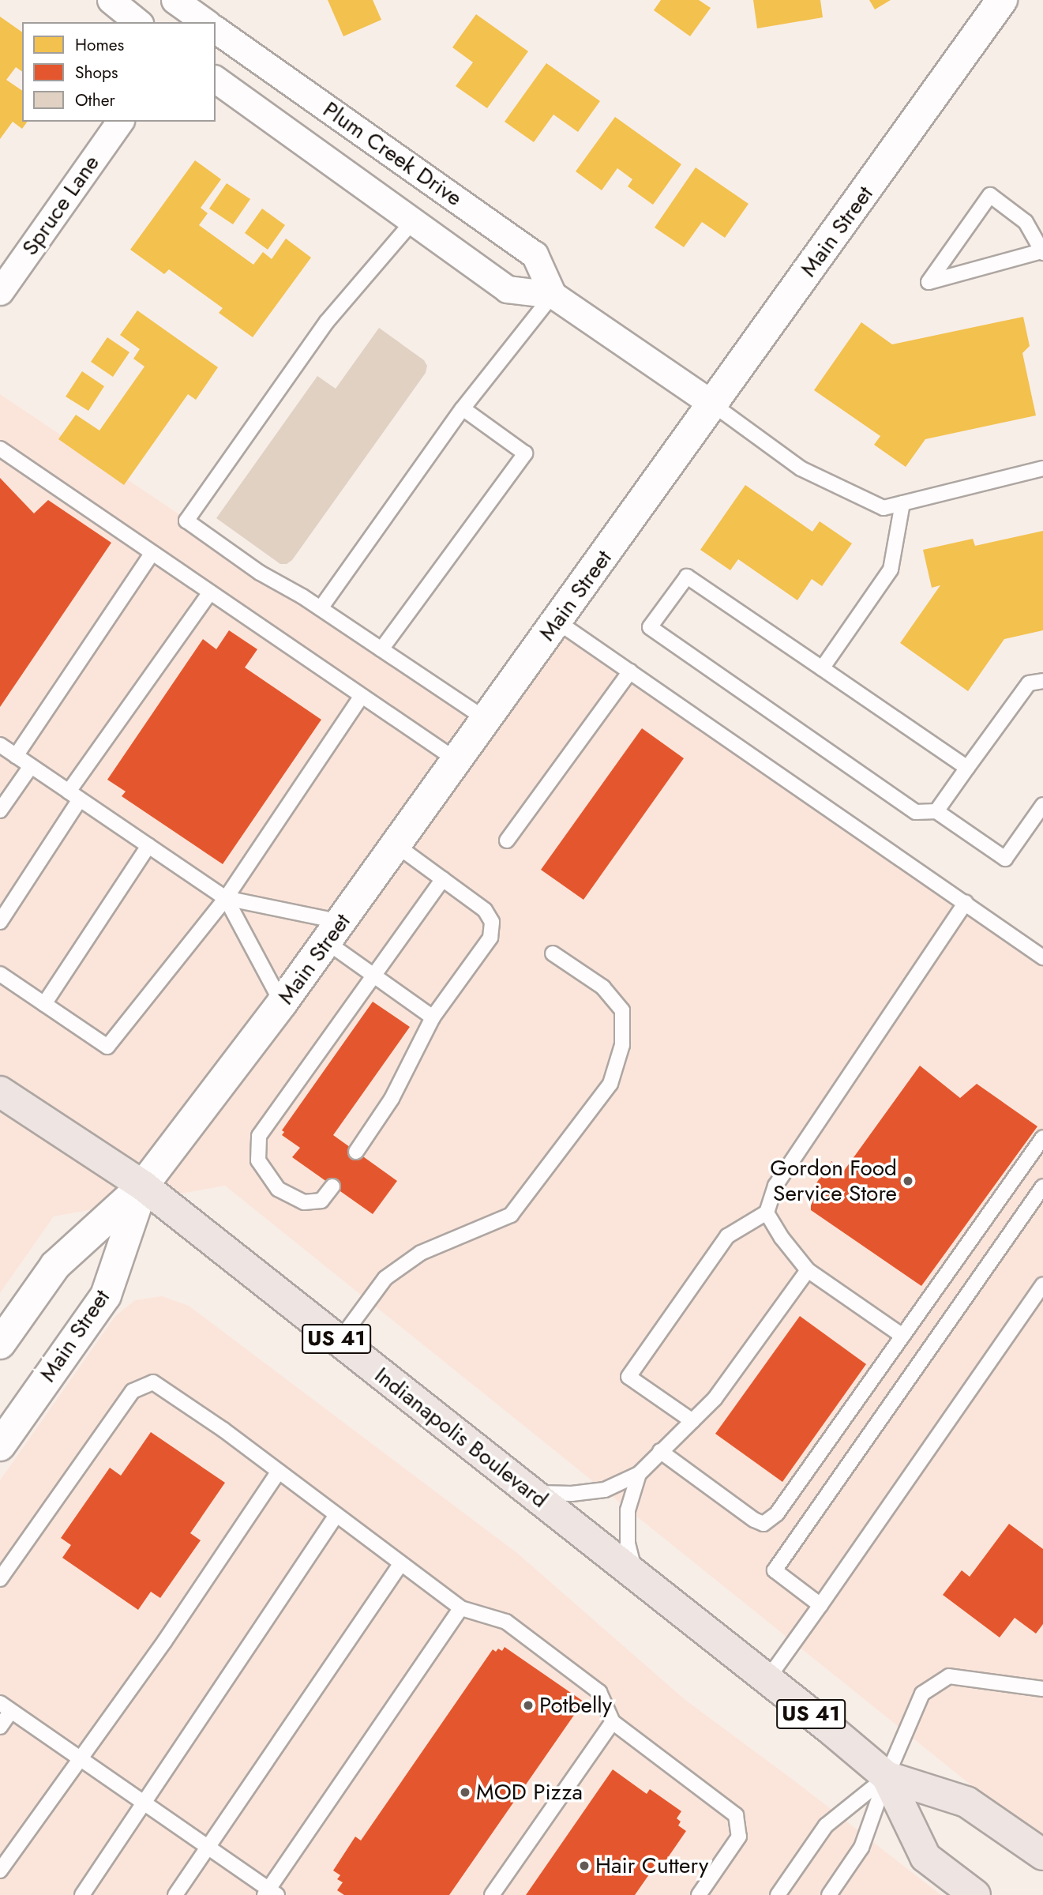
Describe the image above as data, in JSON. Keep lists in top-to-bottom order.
{
  "streets": {
    "highway": ["US 41", "Indianapolis Boulevard"],
    "street": ["Plum Creek Drive", "Spruce Lane", "Main Street"]
  },
  "crossings": [
    ["Plum Creek Drive", "Main Street"],
    ["Main Street", "Indianapolis Boulevard"]
  ],
  "places": [
    "Gordon Food Service Store",
    "Potbelly",
    "MOD Pizza",
    "Hair Cuttery"
  ],
  "legend": ["Homes", "Shops", "Other"]
}
